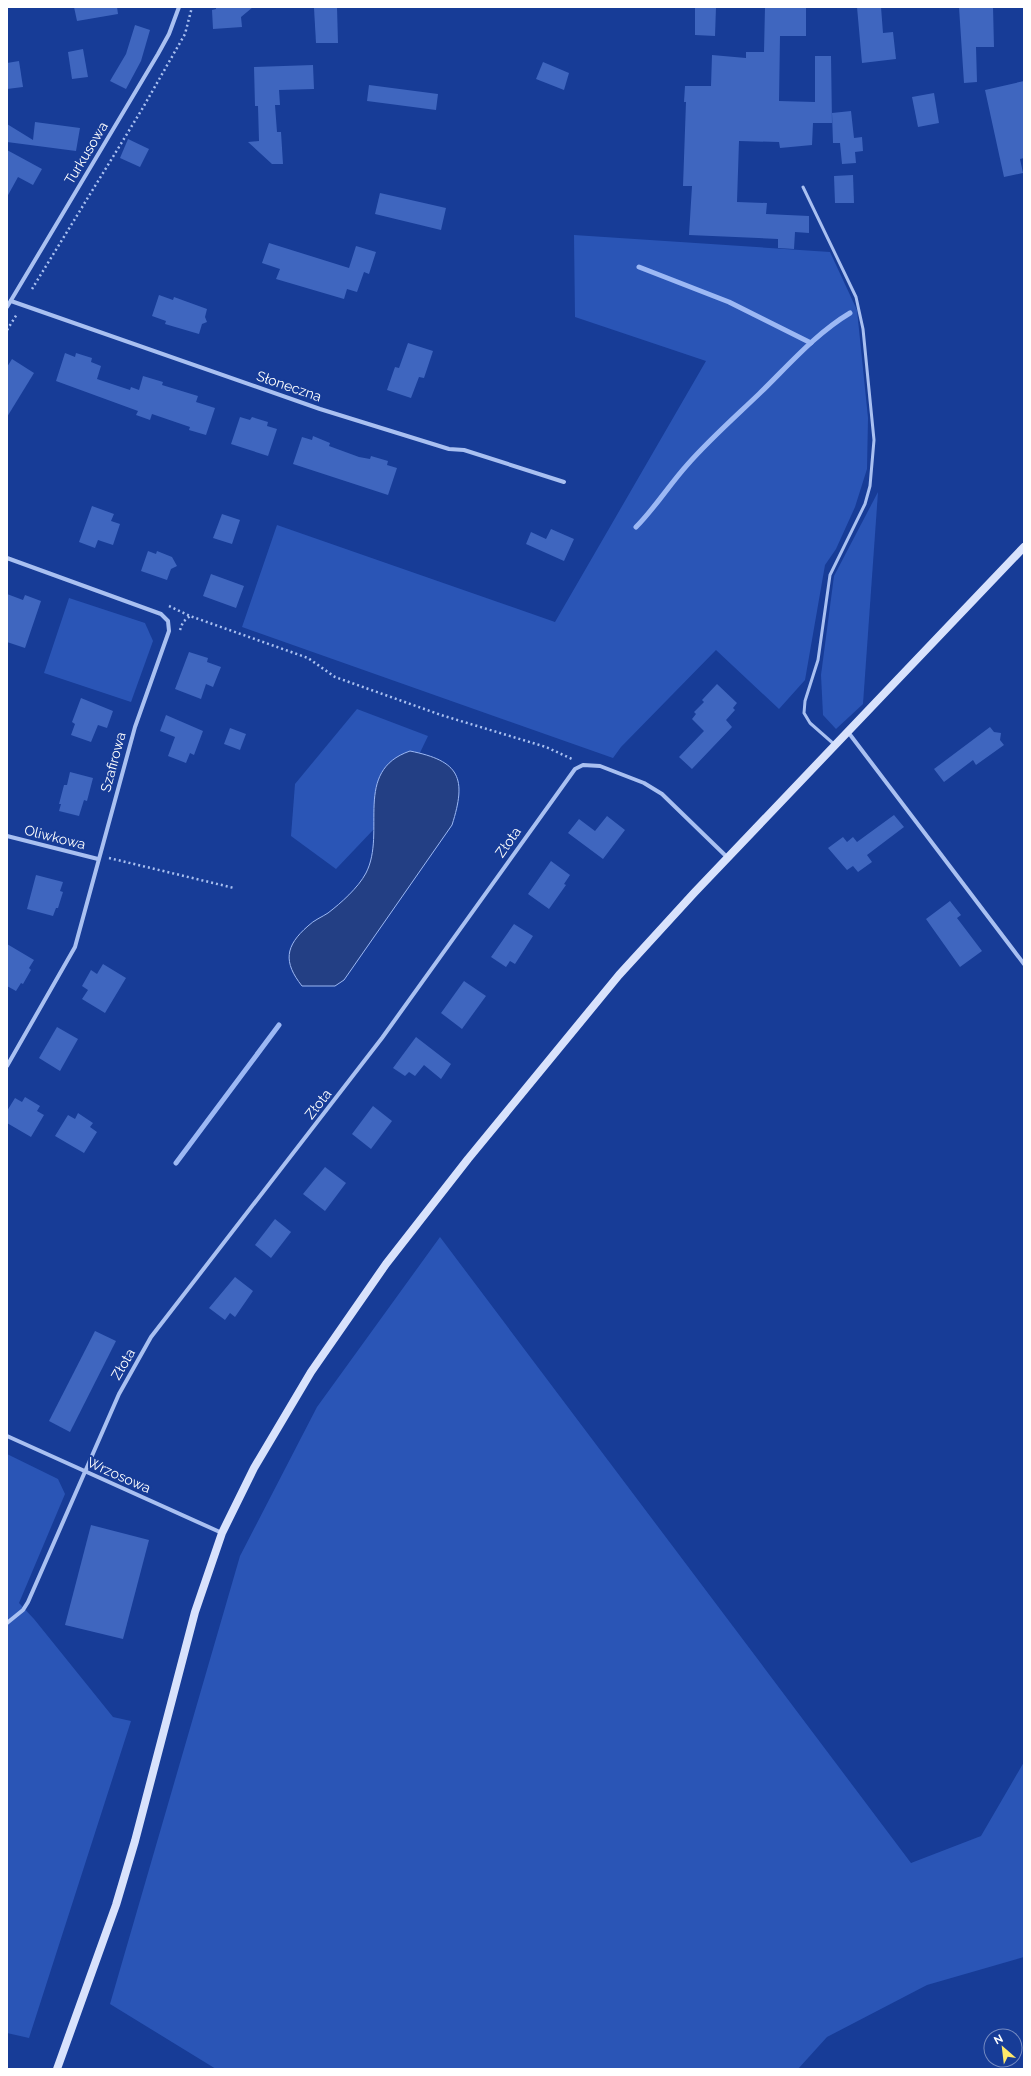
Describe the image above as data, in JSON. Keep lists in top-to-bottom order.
{
  "streets": {
    "street": [
      "Turkusowa",
      "Słoneczna",
      "Szafirowa",
      "Oliwkowa",
      "Złota",
      "Wrzosowa"
    ]
  },
  "crossings": [
    ["Turkusowa", "Słoneczna"],
    ["Szafirowa", "Oliwkowa"],
    ["Złota", "Wrzosowa"]
  ],
  "north": "top left"
}
